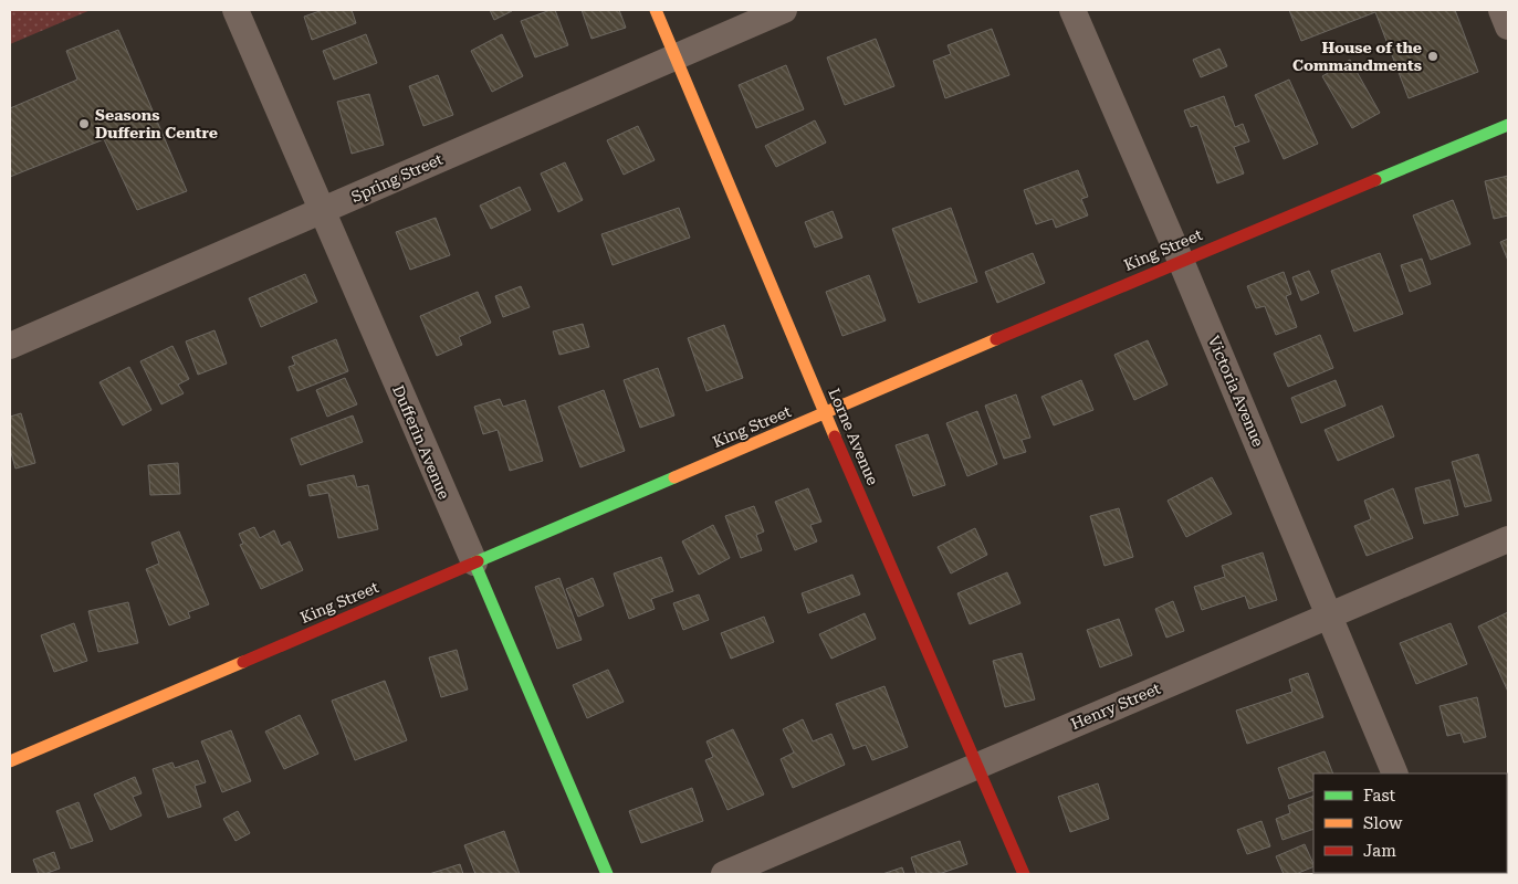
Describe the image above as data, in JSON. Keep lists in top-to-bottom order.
{
  "streets": {
    "street": [
      "Spring Street",
      "King Street",
      "Victoria Avenue",
      "Lorne Avenue",
      "Dufferin Avenue",
      "Henry Street"
    ]
  },
  "crossings": [
    ["Spring Street", "Lorne Avenue"],
    ["Spring Street", "Dufferin Avenue"],
    ["King Street", "Victoria Avenue"],
    ["King Street", "Lorne Avenue"],
    ["King Street", "Dufferin Avenue"],
    ["Victoria Avenue", "Henry Street"],
    ["Lorne Avenue", "Henry Street"]
  ],
  "places": ["House of the Commandments", "Seasons Dufferin Centre"],
  "legend": ["Fast", "Slow", "Jam"]
}
